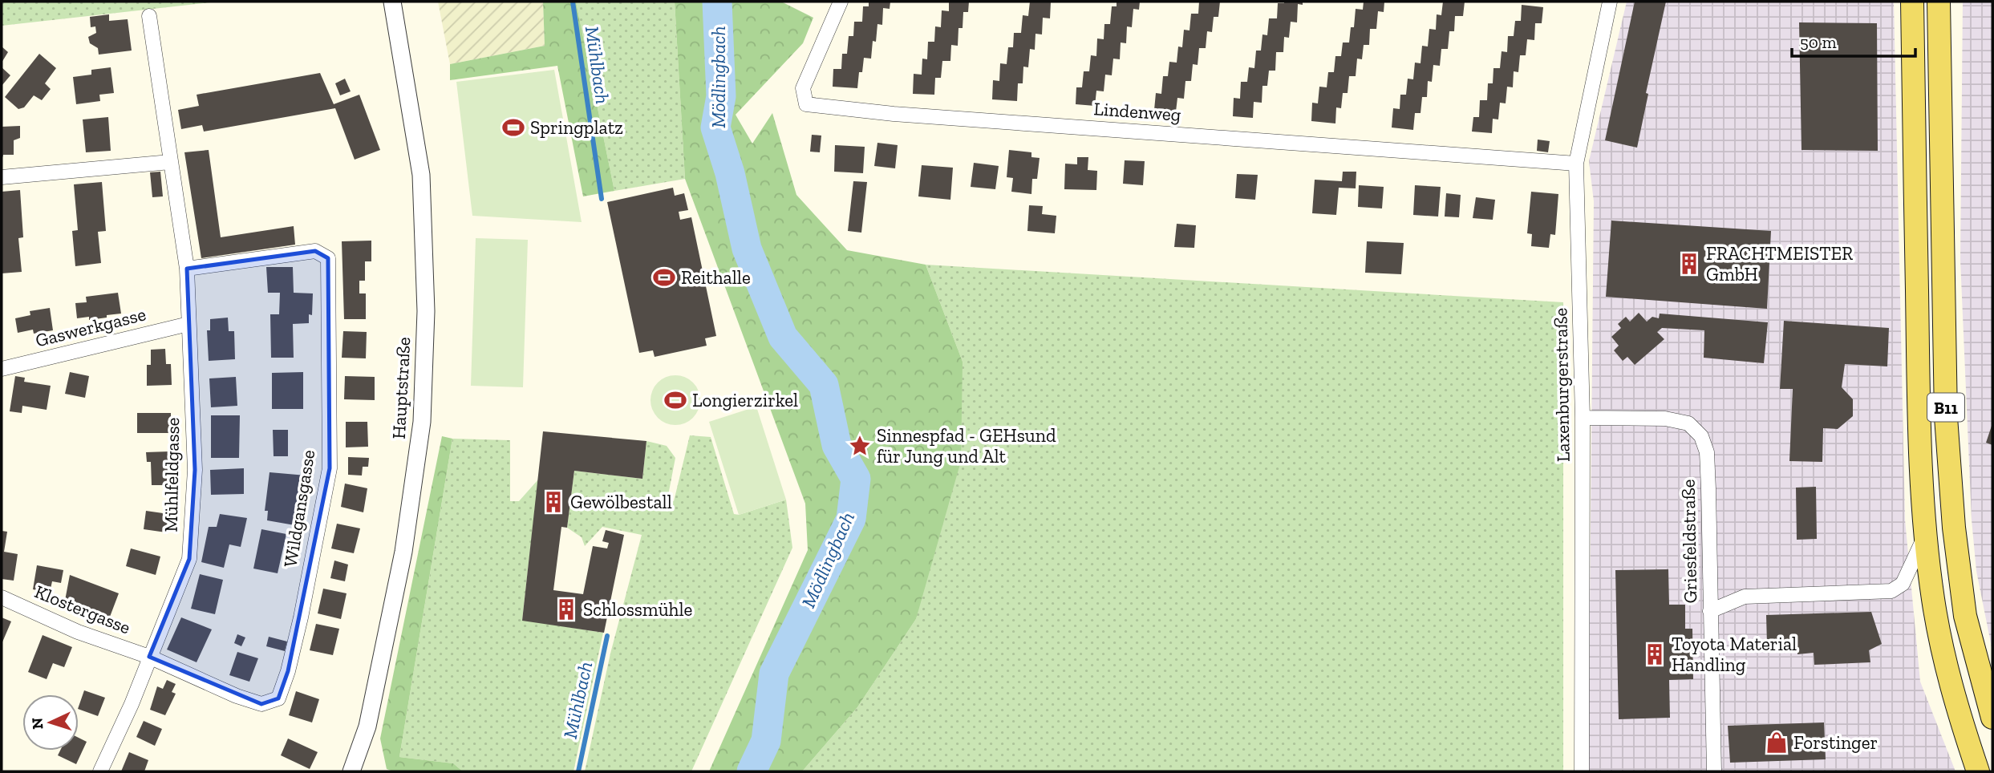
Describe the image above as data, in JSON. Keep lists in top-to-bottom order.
{
  "streets": {
    "main road": ["B11"],
    "street": [
      "Lindenweg",
      "Gaswerkgasse",
      "Laxenburgerstraße",
      "Hauptstraße",
      "Mühlfeldgasse",
      "Wildgansgasse",
      "Griesfeldstraße",
      "Klostergasse"
    ]
  },
  "crossings": [
    ["Lindenweg", "Laxenburgerstraße"],
    ["Gaswerkgasse", "Mühlfeldgasse"],
    ["Laxenburgerstraße", "Griesfeldstraße"],
    ["Mühlfeldgasse", "Wildgansgasse"],
    ["Mühlfeldgasse", "Klostergasse"],
    ["Wildgansgasse", "Klostergasse"]
  ],
  "water": ["Mühlbach", "Mödlingbach"],
  "places": {
    "sports": ["Springplatz", "Reithalle", "Longierzirkel"],
    "building": [
      "FRACHTMEISTER GmbH",
      "Gewölbestall",
      "Schlossmühle",
      "Toyota Material Handling"
    ],
    "place": ["Sinnespfad - GEHsund für Jung und Alt"],
    "shop": ["Forstinger"]
  },
  "scale_bar": "50 m",
  "north": "left"
}
